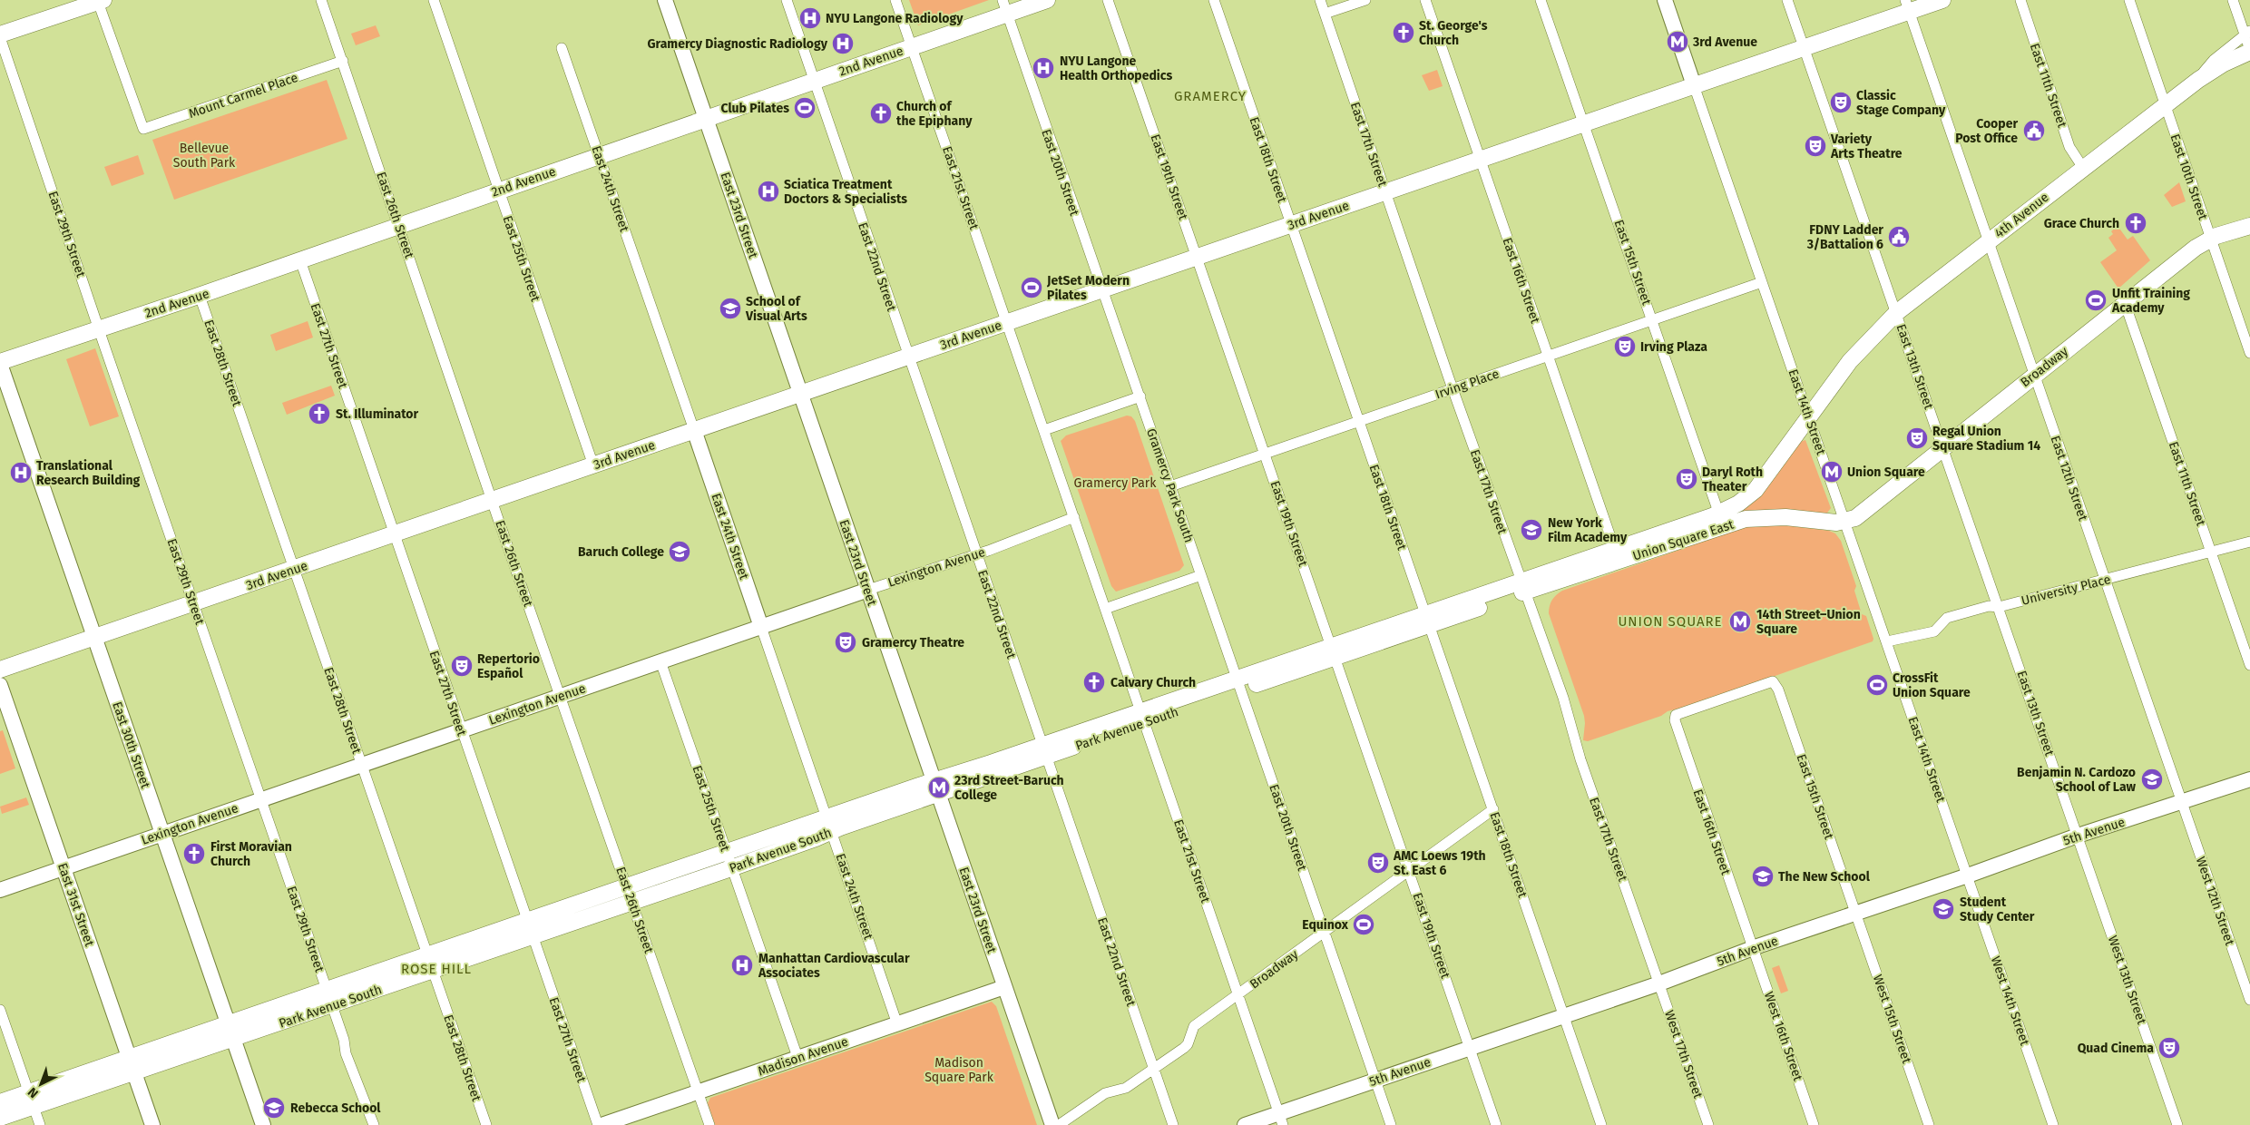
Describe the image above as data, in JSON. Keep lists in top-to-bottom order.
{
  "streets": {
    "main road": [
      "2nd Avenue",
      "East 24th Street",
      "East 23rd Street",
      "3rd Avenue",
      "4th Avenue",
      "Broadway",
      "East 14th Street",
      "Union Square East",
      "Lexington Avenue",
      "Park Avenue South",
      "East 30th Street",
      "5th Avenue",
      "East 31st Street",
      "Madison Avenue"
    ],
    "street": [
      "East 11th Street",
      "Mount Carmel Place",
      "East 17th Street",
      "East 18th Street",
      "East 20th Street",
      "East 19th Street",
      "East 10th Street",
      "East 21st Street",
      "East 26th Street",
      "East 29th Street",
      "East 25th Street",
      "East 15th Street",
      "East 22nd Street",
      "East 16th Street",
      "East 27th Street",
      "East 28th Street",
      "East 13th Street",
      "Irving Place",
      "East 12th Street",
      "Gramercy Park South",
      "University Place",
      "West 12th Street",
      "West 13th Street",
      "West 14th Street",
      "West 15th Street",
      "West 16th Street",
      "West 17th Street"
    ]
  },
  "crossings": [
    ["2nd Avenue", "East 20th Street"],
    ["2nd Avenue", "East 21st Street"],
    ["2nd Avenue", "East 24th Street"],
    ["2nd Avenue", "East 26th Street"],
    ["2nd Avenue", "East 23rd Street"],
    ["2nd Avenue", "East 29th Street"],
    ["2nd Avenue", "East 25th Street"],
    ["2nd Avenue", "East 22nd Street"],
    ["2nd Avenue", "East 27th Street"],
    ["2nd Avenue", "East 28th Street"],
    ["2nd Avenue", "East 30th Street"],
    ["East 11th Street", "4th Avenue"],
    ["East 11th Street", "Broadway"],
    ["East 11th Street", "University Place"],
    ["Mount Carmel Place", "East 26th Street"],
    ["East 17th Street", "3rd Avenue"],
    ["East 17th Street", "Irving Place"],
    ["East 17th Street", "Union Square East"],
    ["East 17th Street", "Park Avenue South"],
    ["East 17th Street", "5th Avenue"],
    ["East 17th Street", "West 17th Street"],
    ["East 18th Street", "3rd Avenue"],
    ["East 18th Street", "Broadway"],
    ["East 18th Street", "Irving Place"],
    ["East 18th Street", "Park Avenue South"],
    ["East 18th Street", "5th Avenue"],
    ["East 20th Street", "3rd Avenue"],
    ["East 20th Street", "Broadway"],
    ["East 20th Street", "Gramercy Park South"],
    ["East 20th Street", "Park Avenue South"],
    ["East 20th Street", "5th Avenue"],
    ["East 19th Street", "3rd Avenue"],
    ["East 19th Street", "Broadway"],
    ["East 19th Street", "Irving Place"],
    ["East 19th Street", "Park Avenue South"],
    ["East 19th Street", "5th Avenue"],
    ["East 10th Street", "4th Avenue"],
    ["East 10th Street", "Broadway"],
    ["East 21st Street", "3rd Avenue"],
    ["East 21st Street", "Broadway"],
    ["East 21st Street", "Lexington Avenue"],
    ["East 21st Street", "Park Avenue South"],
    ["East 21st Street", "5th Avenue"],
    ["East 24th Street", "3rd Avenue"],
    ["East 24th Street", "Lexington Avenue"],
    ["East 24th Street", "Park Avenue South"],
    ["East 24th Street", "Madison Avenue"],
    ["East 26th Street", "3rd Avenue"],
    ["East 26th Street", "Lexington Avenue"],
    ["East 26th Street", "Park Avenue South"],
    ["East 26th Street", "Madison Avenue"],
    ["East 23rd Street", "3rd Avenue"],
    ["East 23rd Street", "Lexington Avenue"],
    ["East 23rd Street", "Park Avenue South"],
    ["East 23rd Street", "Madison Avenue"],
    ["3rd Avenue", "East 29th Street"],
    ["3rd Avenue", "East 25th Street"],
    ["3rd Avenue", "East 15th Street"],
    ["3rd Avenue", "East 22nd Street"],
    ["3rd Avenue", "East 16th Street"],
    ["3rd Avenue", "East 27th Street"],
    ["3rd Avenue", "East 28th Street"],
    ["3rd Avenue", "East 13th Street"],
    ["3rd Avenue", "East 14th Street"],
    ["3rd Avenue", "East 12th Street"],
    ["3rd Avenue", "East 30th Street"],
    ["4th Avenue", "East 13th Street"],
    ["4th Avenue", "East 14th Street"],
    ["4th Avenue", "East 12th Street"],
    ["4th Avenue", "Union Square East"],
    ["East 29th Street", "Lexington Avenue"],
    ["East 29th Street", "Park Avenue South"],
    ["East 25th Street", "Lexington Avenue"],
    ["East 25th Street", "Park Avenue South"],
    ["East 25th Street", "Madison Avenue"],
    ["East 15th Street", "East 16th Street"],
    ["East 15th Street", "Irving Place"],
    ["East 15th Street", "Union Square East"],
    ["East 15th Street", "5th Avenue"],
    ["East 15th Street", "West 15th Street"],
    ["East 22nd Street", "Broadway"],
    ["East 22nd Street", "Lexington Avenue"],
    ["East 22nd Street", "Park Avenue South"],
    ["East 16th Street", "Irving Place"],
    ["East 16th Street", "Union Square East"],
    ["East 16th Street", "5th Avenue"],
    ["East 16th Street", "West 16th Street"],
    ["East 27th Street", "Lexington Avenue"],
    ["East 27th Street", "Park Avenue South"],
    ["East 28th Street", "Lexington Avenue"],
    ["East 28th Street", "Park Avenue South"],
    ["East 13th Street", "Broadway"],
    ["East 13th Street", "University Place"],
    ["East 13th Street", "5th Avenue"],
    ["East 13th Street", "West 13th Street"],
    ["Broadway", "East 14th Street"],
    ["Broadway", "East 12th Street"],
    ["Broadway", "Union Square East"],
    ["Irving Place", "East 14th Street"],
    ["Irving Place", "Gramercy Park South"],
    ["East 14th Street", "Union Square East"],
    ["East 14th Street", "University Place"],
    ["East 14th Street", "5th Avenue"],
    ["East 14th Street", "West 14th Street"],
    ["East 12th Street", "University Place"],
    ["East 12th Street", "5th Avenue"],
    ["East 12th Street", "West 12th Street"],
    ["Union Square East", "Park Avenue South"],
    ["Lexington Avenue", "East 30th Street"],
    ["Lexington Avenue", "East 31st Street"],
    ["Park Avenue South", "East 30th Street"],
    ["Park Avenue South", "East 31st Street"],
    ["5th Avenue", "West 12th Street"],
    ["5th Avenue", "West 13th Street"],
    ["5th Avenue", "West 14th Street"],
    ["5th Avenue", "West 15th Street"],
    ["5th Avenue", "West 16th Street"],
    ["5th Avenue", "West 17th Street"]
  ],
  "districts": ["GRAMERCY", "UNION SQUARE", "ROSE HILL"],
  "parks": ["Bellevue South Park", "Gramercy Park", "Madison Square Park"],
  "places": {
    "hospital": [
      "NYU Langone Radiology",
      "Gramercy Diagnostic Radiology",
      "NYU Langone Health Orthopedics",
      "Sciatica Treatment Doctors & Specialists",
      "Translational Research Building",
      "Manhattan Cardiovascular Associates"
    ],
    "church": [
      "St. George's Church",
      "Church of the Epiphany",
      "Grace Church",
      "St. Illuminator",
      "Calvary Church",
      "First Moravian Church"
    ],
    "metro station": [
      "3rd Avenue",
      "Union Square",
      "14th Street–Union Square",
      "23rd Street-Baruch College"
    ],
    "theatre": [
      "Classic Stage Company",
      "Variety Arts Theatre",
      "Irving Plaza",
      "Regal Union Square Stadium 14",
      "Daryl Roth Theater",
      "Gramercy Theatre",
      "Repertorio Español",
      "AMC Loews 19th St. East 6",
      "Quad Cinema"
    ],
    "sports": [
      "Club Pilates",
      "JetSet Modern Pilates",
      "Unfit Training Academy",
      "CrossFit Union Square",
      "Equinox"
    ],
    "public building": ["Cooper Post Office", "FDNY Ladder 3/Battalion 6"],
    "school or university": [
      "School of Visual Arts",
      "New York Film Academy",
      "Baruch College",
      "Benjamin N. Cardozo School of Law",
      "The New School",
      "Student Study Center",
      "Rebecca School"
    ]
  },
  "north": "bottom left"
}
